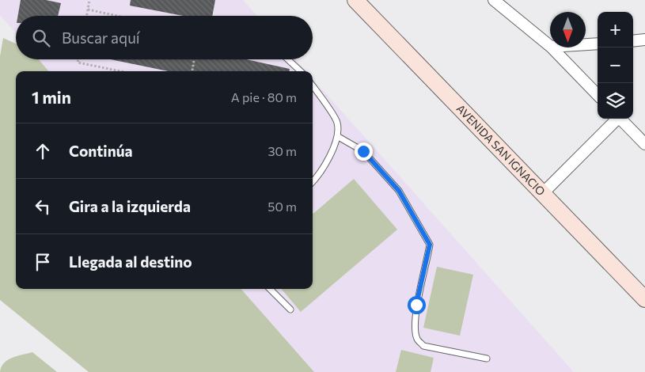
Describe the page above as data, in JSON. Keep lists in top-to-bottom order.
{
  "streets": {
    "street": ["AVENIDA SAN IGNACIO"]
  },
  "north": "bottom",
  "page": {
    "map_buttons": ["+", "−"],
    "search": "Buscar aquí",
    "heading": ["1 min", "A pie · 80 m"],
    "list": [
      ["Continúa", "30 m"],
      ["Gira a la izquierda", "50 m"],
      "Llegada al destino"
    ]
  }
}
